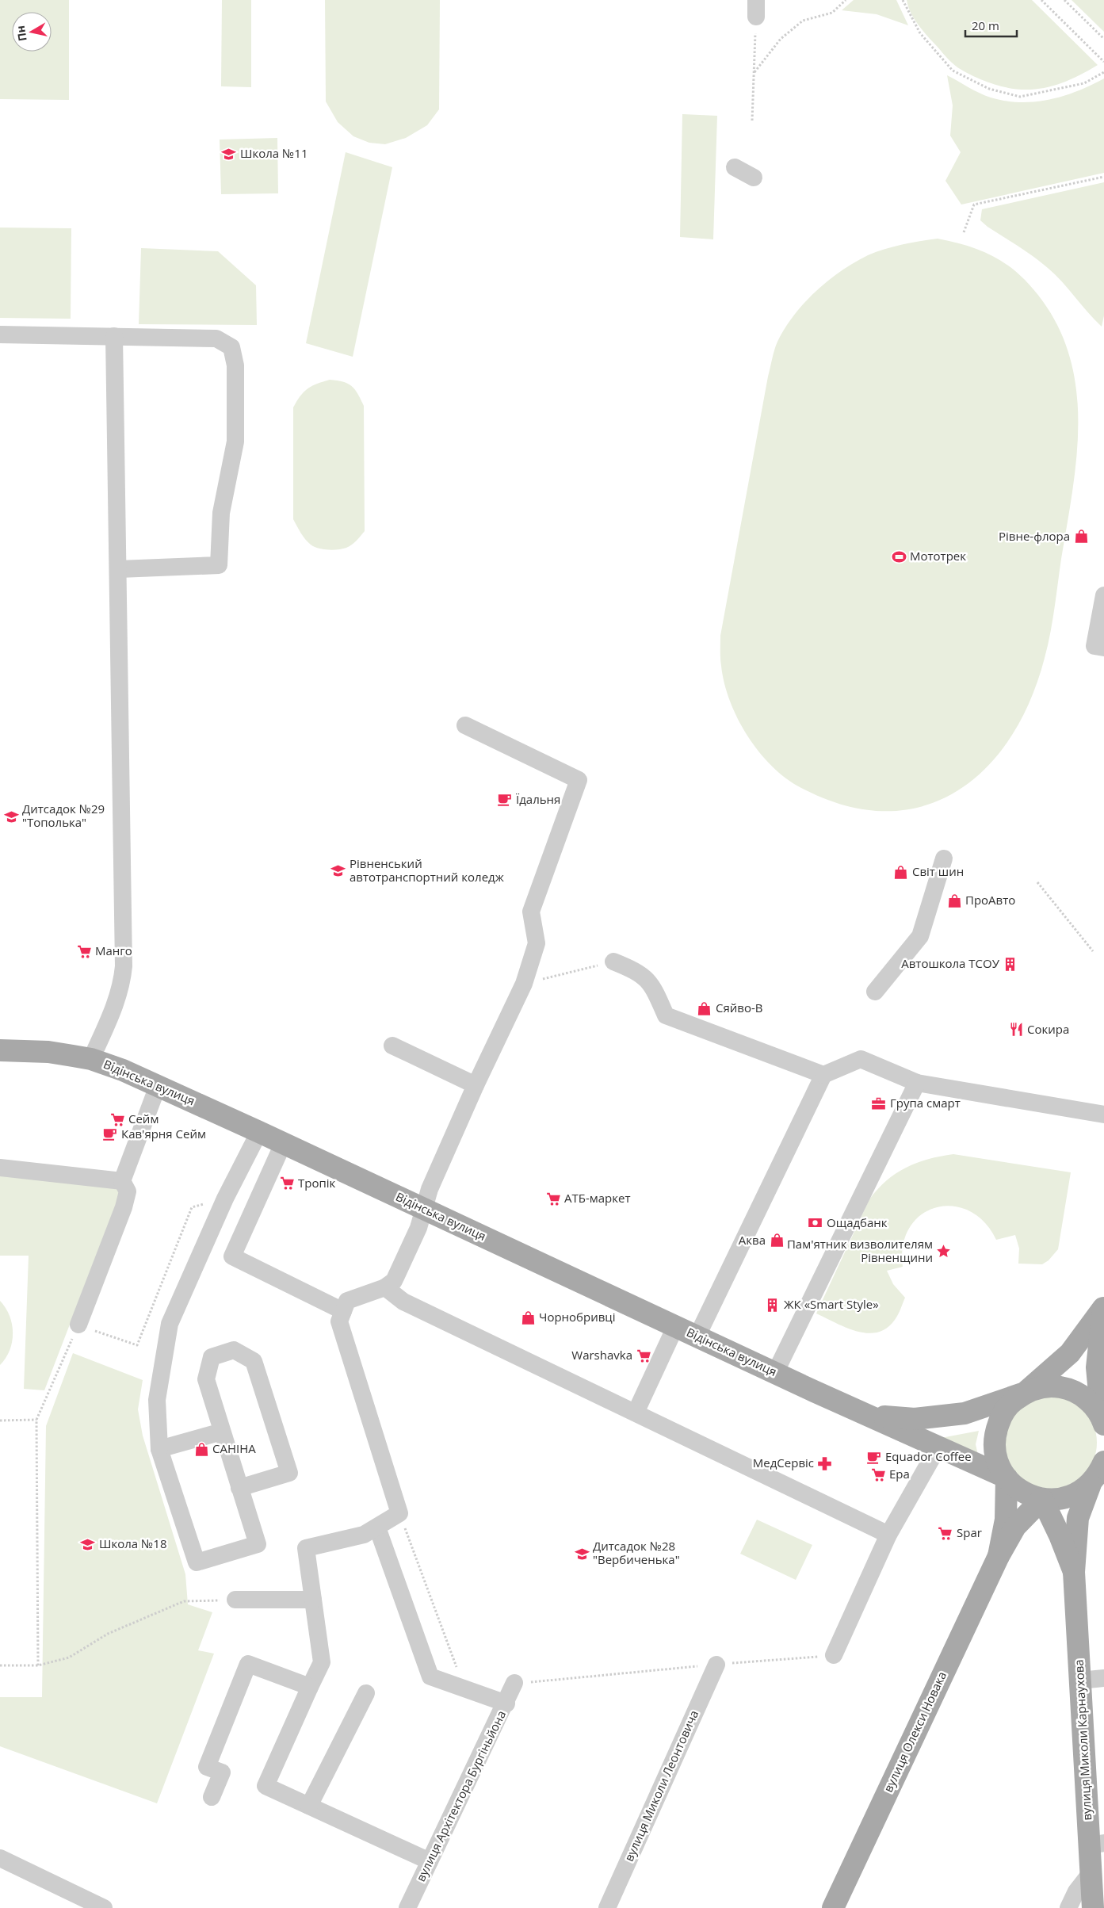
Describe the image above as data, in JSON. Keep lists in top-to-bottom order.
{
  "streets": {
    "main road": ["Відінська вулиця", "вулиця Олекси Новака", "вулиця Миколи Карнаухова"],
    "street": ["вулиця Миколи Леонтовича", "вулиця Архітектора Бургіньйона"]
  },
  "crossings": [
    ["Відінська вулиця", "вулиця Олекси Новака"],
    ["вулиця Олекси Новака", "вулиця Миколи Карнаухова"]
  ],
  "places": {
    "school or university": [
      "Школа №11",
      "Дитсадок №29 \"Тополька\"",
      "Рівненський автотранспортний коледж",
      "Школа №18",
      "Дитсадок №28 \"Вербиченька\""
    ],
    "shop": [
      "Рівне-флора",
      "Світ шин",
      "ПроАвто",
      "Сяйво-В",
      "Аква",
      "Чорнобривці",
      "САНІНА"
    ],
    "sports": ["Мототрек"],
    "cafe": ["Їдальня", "Кав'ярня Сейм", "Equador Coffee"],
    "supermarket": [
      "Манго",
      "Сейм",
      "Тропік",
      "АТБ-маркет",
      "Warshavka",
      "Ера",
      "Spar"
    ],
    "building": ["Автошкола ТСОУ", "ЖК «Smart Style»"],
    "restaurant": ["Сокира"],
    "office": ["Група смарт"],
    "bank": ["Ощадбанк"],
    "place": ["Пам'ятник визволителям Рівненщини"],
    "pharmacy": ["МедСервіс"]
  },
  "scale_bar": "20 m",
  "north": "left"
}
